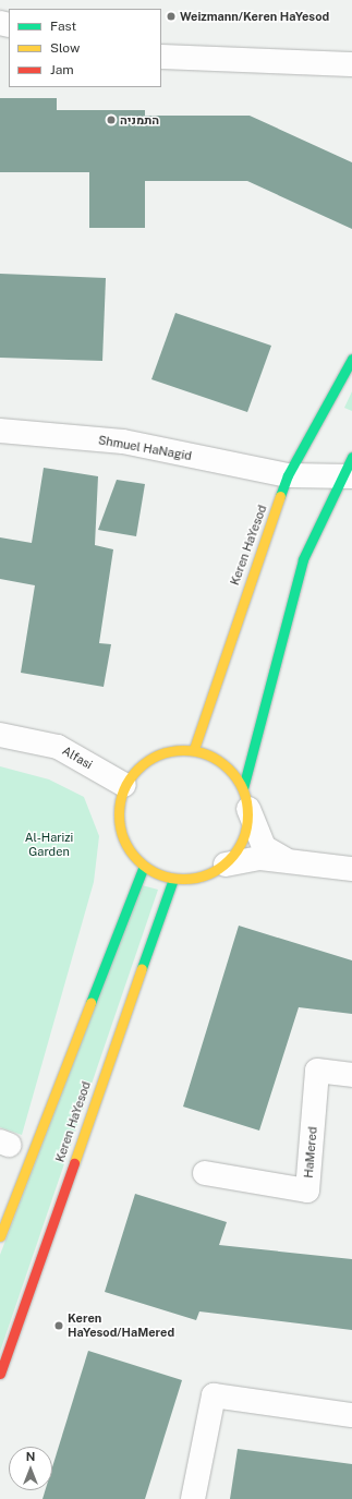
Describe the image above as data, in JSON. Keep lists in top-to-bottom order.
{
  "streets": {
    "street": [
      "Shmuel HaNagid",
      "Keren HaYesod",
      "Alfasi",
      "HaMered"
    ]
  },
  "crossings": [
    ["Shmuel HaNagid", "Keren HaYesod"],
    ["Keren HaYesod", "Alfasi"]
  ],
  "parks": ["Al-Harizi Garden"],
  "places": ["Weizmann/Keren HaYesod", "התמניה", "Keren HaYesod/HaMered"],
  "legend": ["Fast", "Slow", "Jam"],
  "north": "top"
}
